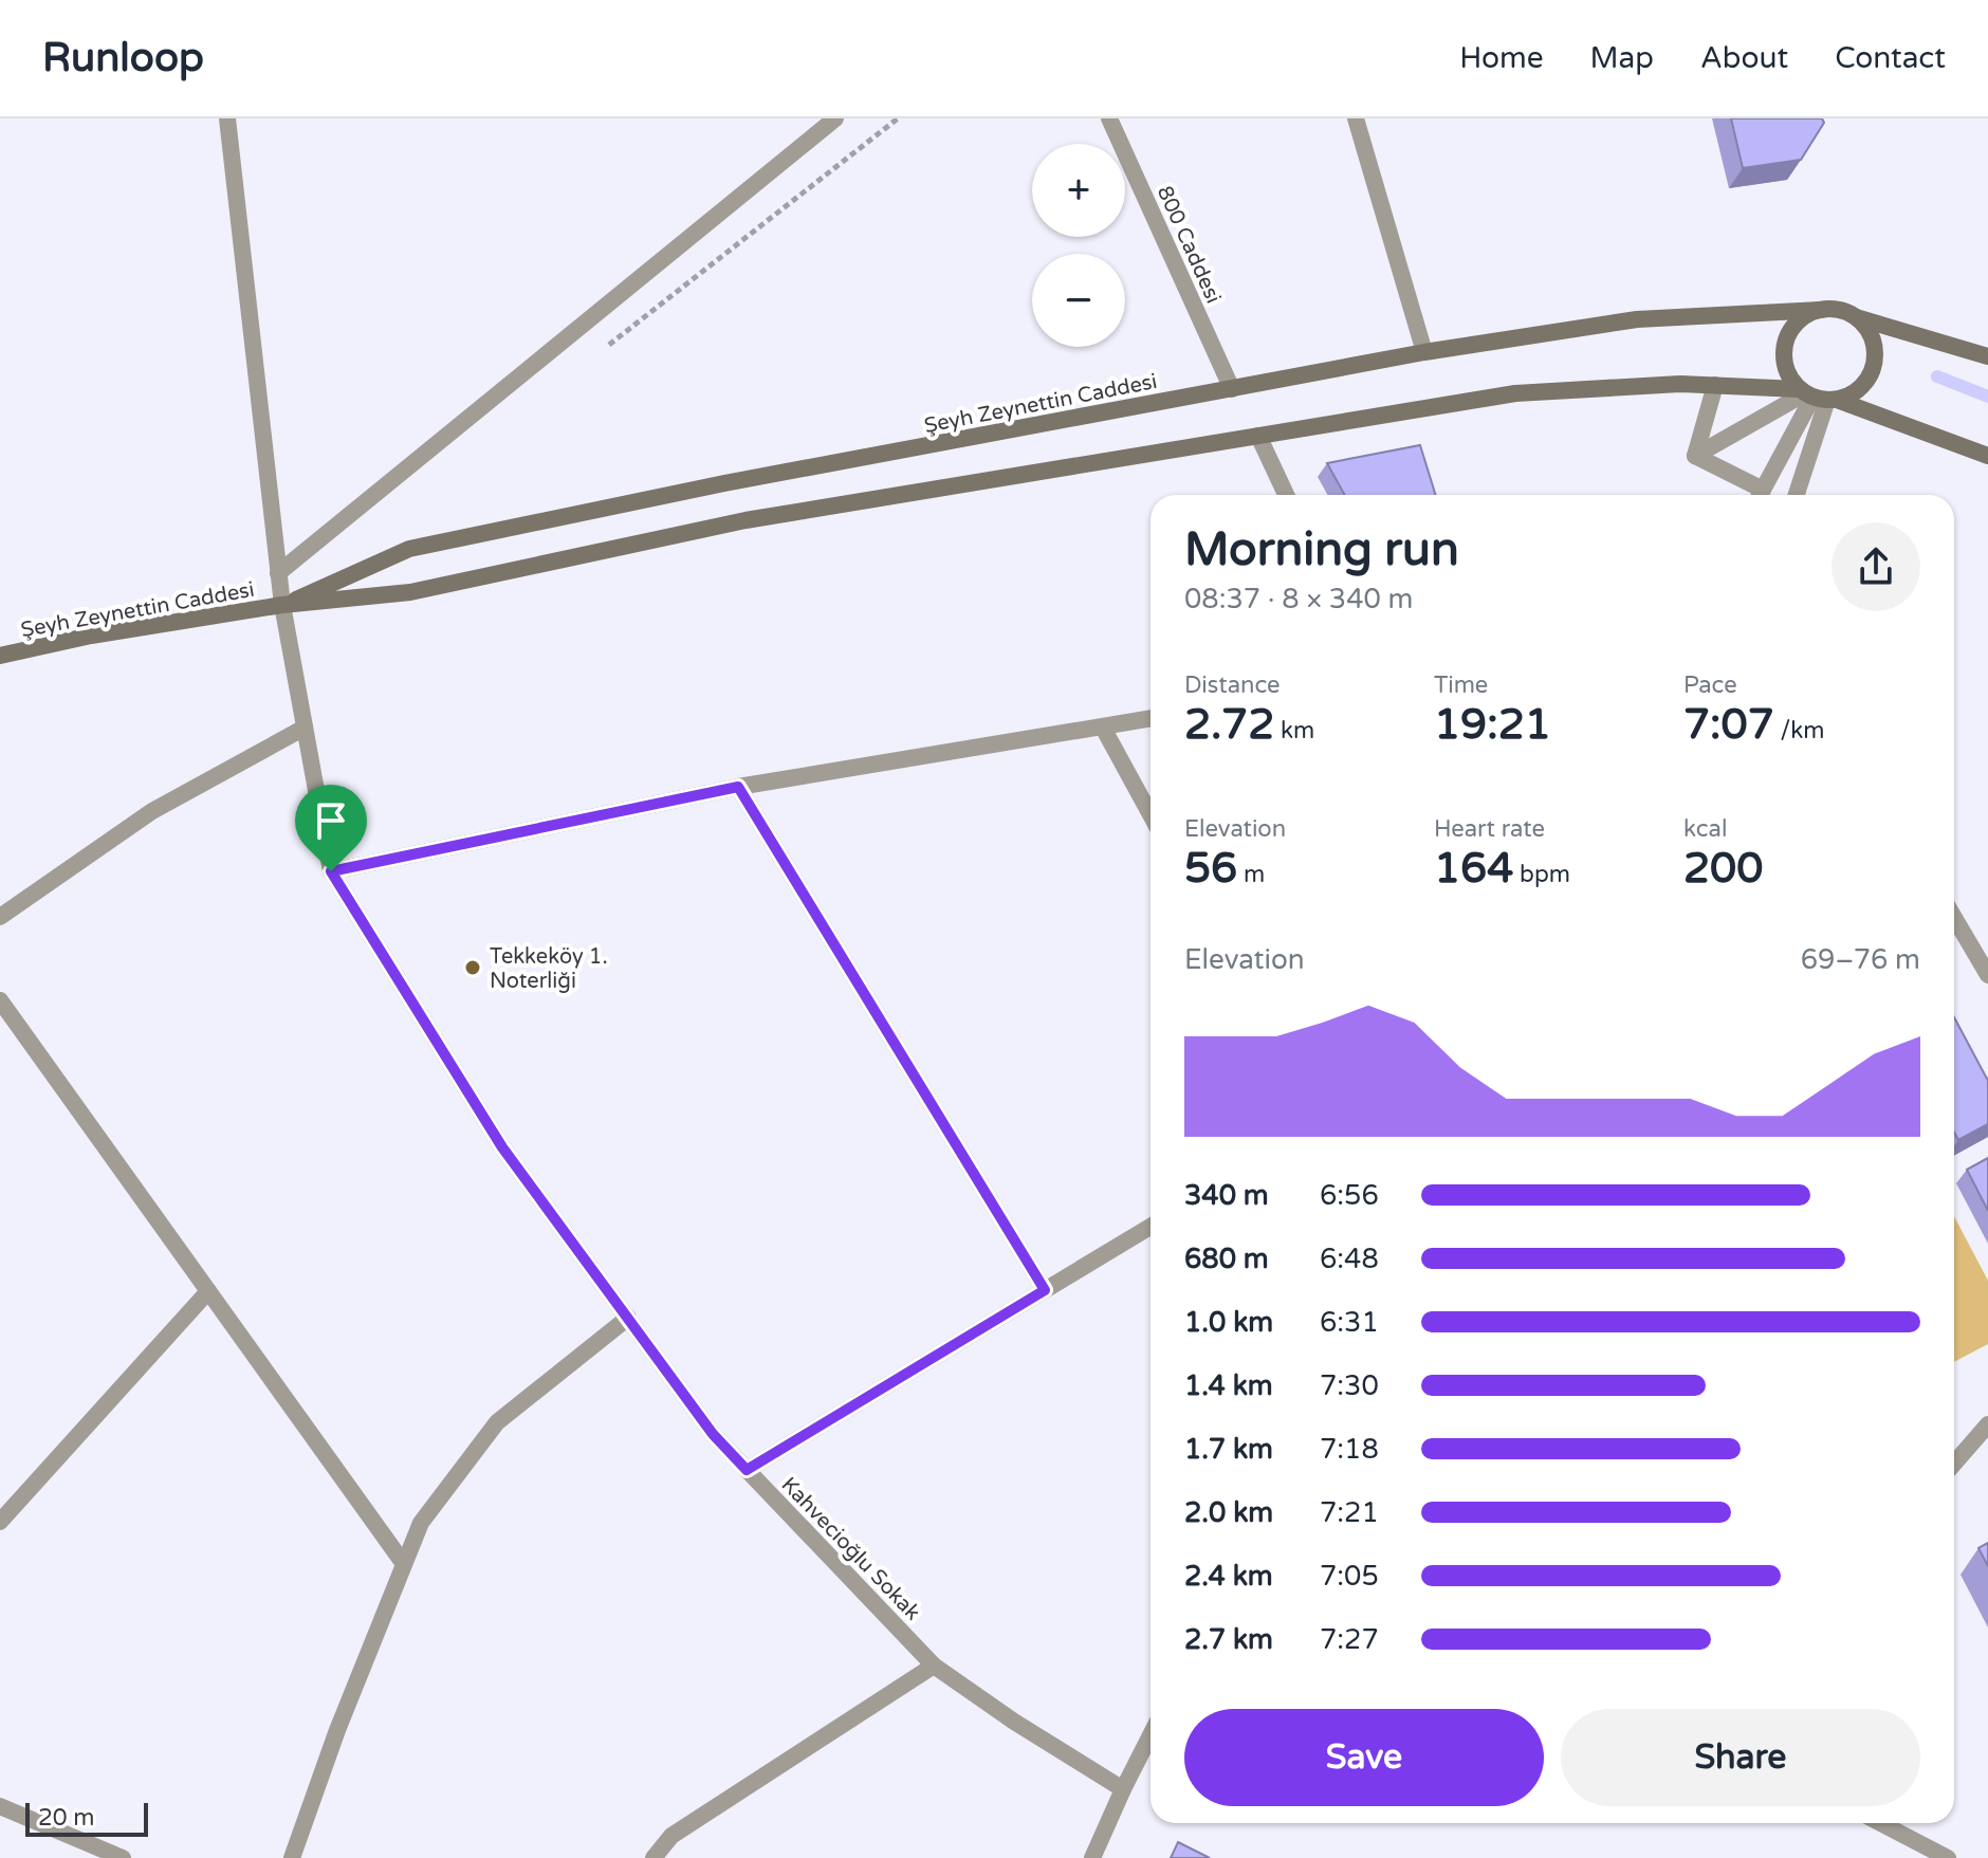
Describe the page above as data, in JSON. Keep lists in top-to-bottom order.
{
  "streets": {
    "main road": ["Şeyh Zeynettin Caddesi"],
    "street": ["800 Caddesi", "Kahvecioğlu Sokak"]
  },
  "crossings": [
    ["800 Caddesi", "Şeyh Zeynettin Caddesi"],
    ["Şeyh Zeynettin Caddesi", "Kahvecioğlu Sokak"]
  ],
  "places": ["Tekkeköy 1. Noterliği"],
  "scale_bar": "20 m",
  "page": {
    "header": "Runloop",
    "nav": [
      "Home",
      "Map",
      "About",
      "Contact"
    ],
    "map_buttons": ["+", "−"],
    "heading": ["Morning run", "08:37 · 8 × 340 m"],
    "stats": [
      ["Distance", "2.72 km"],
      ["Time", "19:21"],
      ["Pace", "7:07 /km"],
      ["Elevation", "56 m"],
      ["Heart rate", "164 bpm"],
      ["kcal", "200"]
    ],
    "chart": ["Elevation", "69–76 m"],
    "list": [
      {
        "name": "340 m",
        "note": "6:56"
      },
      {
        "name": "680 m",
        "note": "6:48"
      },
      {
        "name": "1.0 km",
        "note": "6:31"
      },
      {
        "name": "1.4 km",
        "note": "7:30"
      },
      {
        "name": "1.7 km",
        "note": "7:18"
      },
      {
        "name": "2.0 km",
        "note": "7:21"
      },
      {
        "name": "2.4 km",
        "note": "7:05"
      },
      {
        "name": "2.7 km",
        "note": "7:27"
      }
    ],
    "buttons": ["Save", "Share"],
    "scale": "20 m"
  }
}
